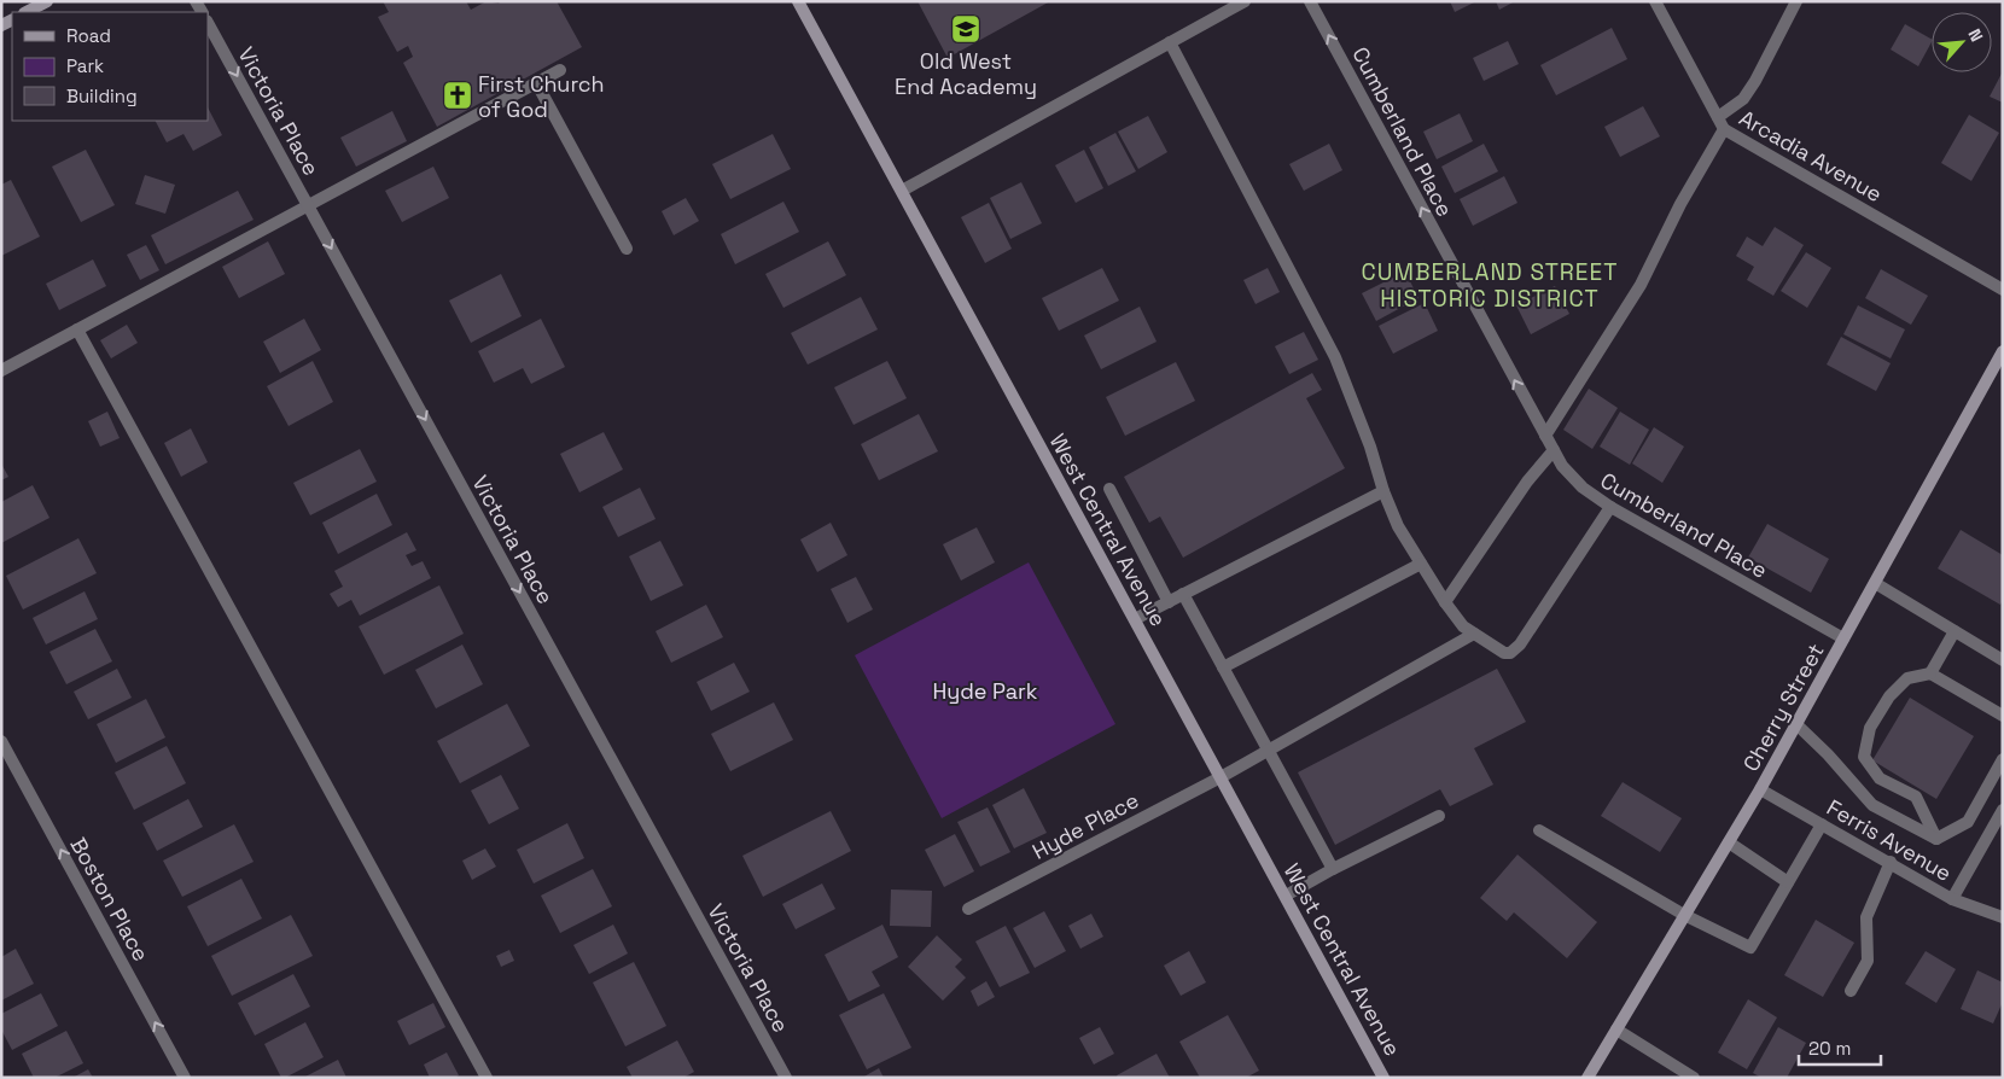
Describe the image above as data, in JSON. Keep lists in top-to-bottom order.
{
  "streets": {
    "main road": ["West Central Avenue", "Cherry Street"],
    "street": [
      "Victoria Place",
      "Cumberland Place",
      "Arcadia Avenue",
      "Hyde Place",
      "Ferris Avenue",
      "Boston Place"
    ]
  },
  "crossings": [
    ["Cumberland Place", "Cherry Street"],
    ["West Central Avenue", "Hyde Place"],
    ["Cherry Street", "Ferris Avenue"]
  ],
  "one_way": ["Victoria Place", "Cumberland Place", "Boston Place"],
  "districts": ["CUMBERLAND STREET HISTORIC DISTRICT"],
  "parks": ["Hyde Park"],
  "places": {
    "school or university": ["Old West End Academy"],
    "church": ["First Church of God"]
  },
  "legend": ["Road", "Park", "Building"],
  "scale_bar": "20 m",
  "north": "top right"
}
